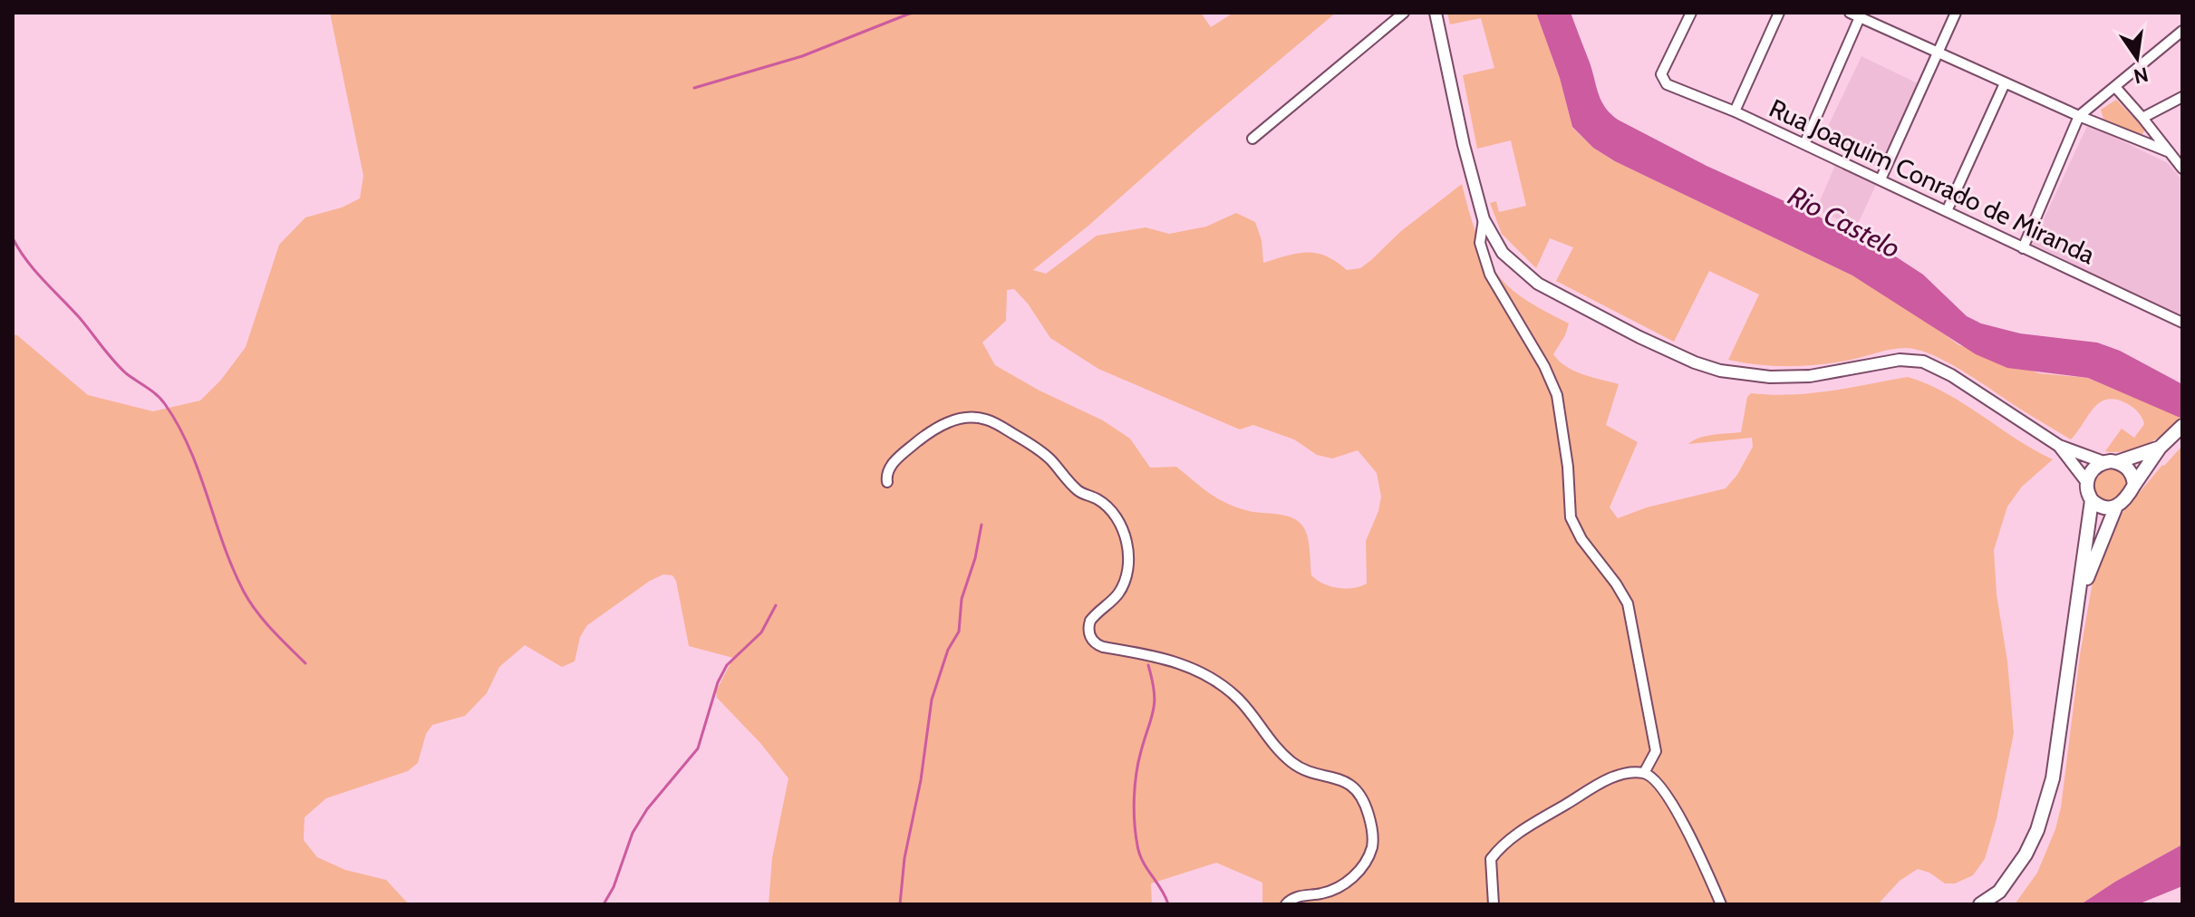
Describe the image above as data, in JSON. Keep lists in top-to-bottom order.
{
  "streets": {
    "street": ["Rua Joaquim Conrado de Miranda"]
  },
  "water": ["Rio Castelo"],
  "north": "bottom"
}
